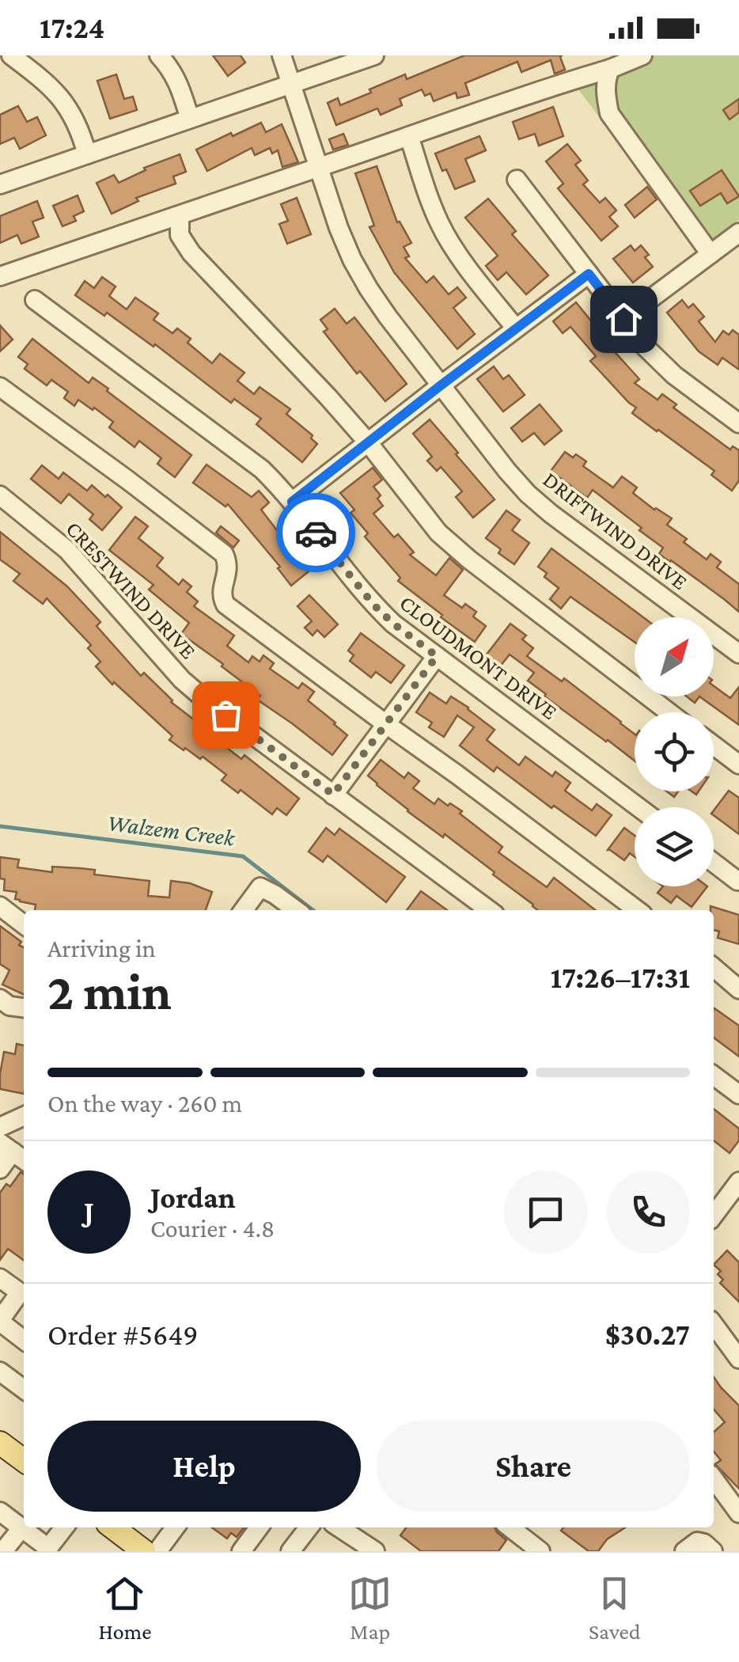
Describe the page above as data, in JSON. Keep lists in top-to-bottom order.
{
  "streets": {
    "street": ["DRIFTWIND DRIVE", "CRESTWIND DRIVE", "CLOUDMONT DRIVE"]
  },
  "water": ["Walzem Creek"],
  "north": "top right",
  "page": {
    "status": "17:24",
    "heading": ["2 min", "Arriving in", "17:26–17:31"],
    "panel": [
      "Jordan",
      "Courier · 4.8",
      "Order #5649",
      "$30.27"
    ],
    "bar": "On the way · 260 m",
    "round": "J",
    "buttons": ["Help", "Share"],
    "tabs": ["Home", "Map", "Saved"]
  }
}
